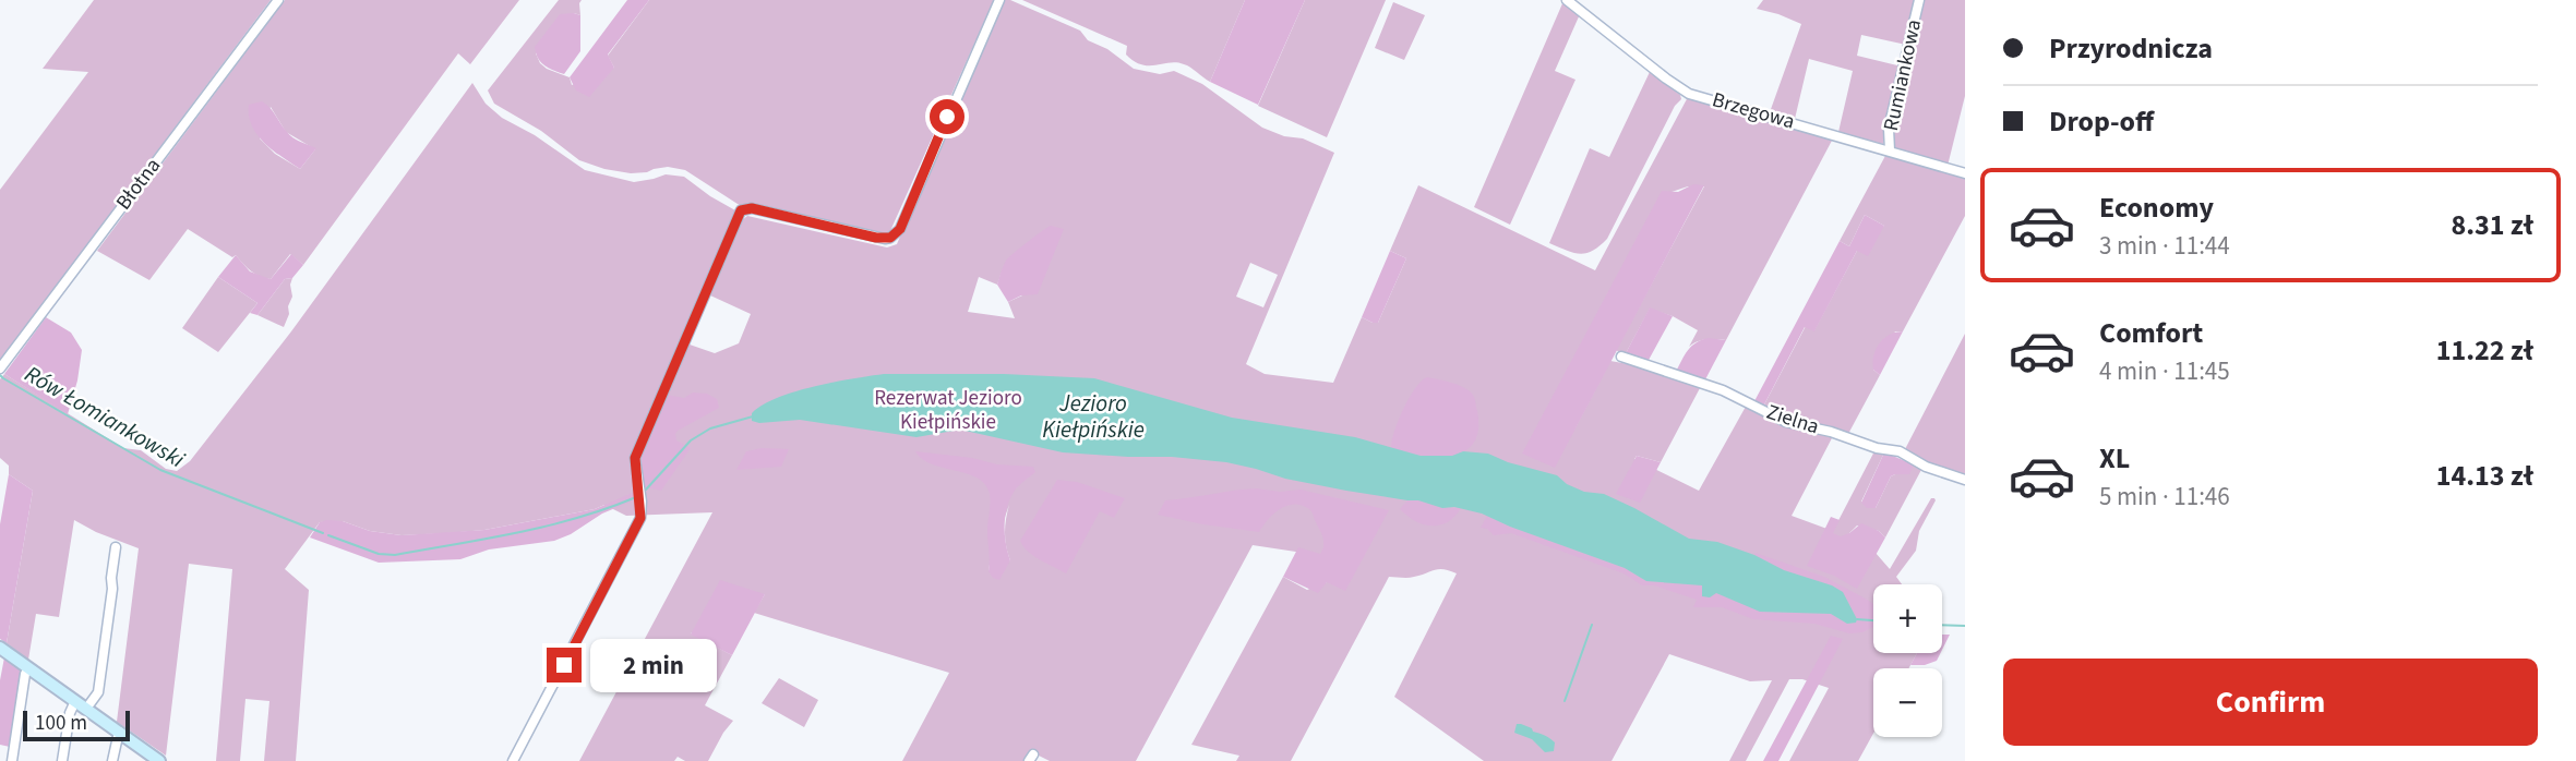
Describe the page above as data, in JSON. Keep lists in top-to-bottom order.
{
  "streets": {
    "street": [
      "Rumiankowa",
      "Brzegowa",
      "Błotna",
      "Zielna"
    ]
  },
  "crossings": [
    ["Rumiankowa", "Brzegowa"]
  ],
  "water": ["Jezioro Kiełpińskie", "Rów Łomiankowski"],
  "parks": ["Rezerwat Jezioro Kiełpińskie"],
  "scale_bar": "100 m",
  "page": {
    "banner": ["Przyrodnicza", "Drop-off"],
    "list": [
      {
        "name": "Economy",
        "note": "3 min · 11:44",
        "value": "8.31 zł"
      },
      {
        "name": "Comfort",
        "note": "4 min · 11:45",
        "value": "11.22 zł"
      },
      {
        "name": "XL",
        "note": "5 min · 11:46",
        "value": "14.13 zł"
      }
    ],
    "map_buttons": ["+", "−"],
    "bubble": "2 min",
    "buttons": "Confirm",
    "scale": "100 m"
  }
}
